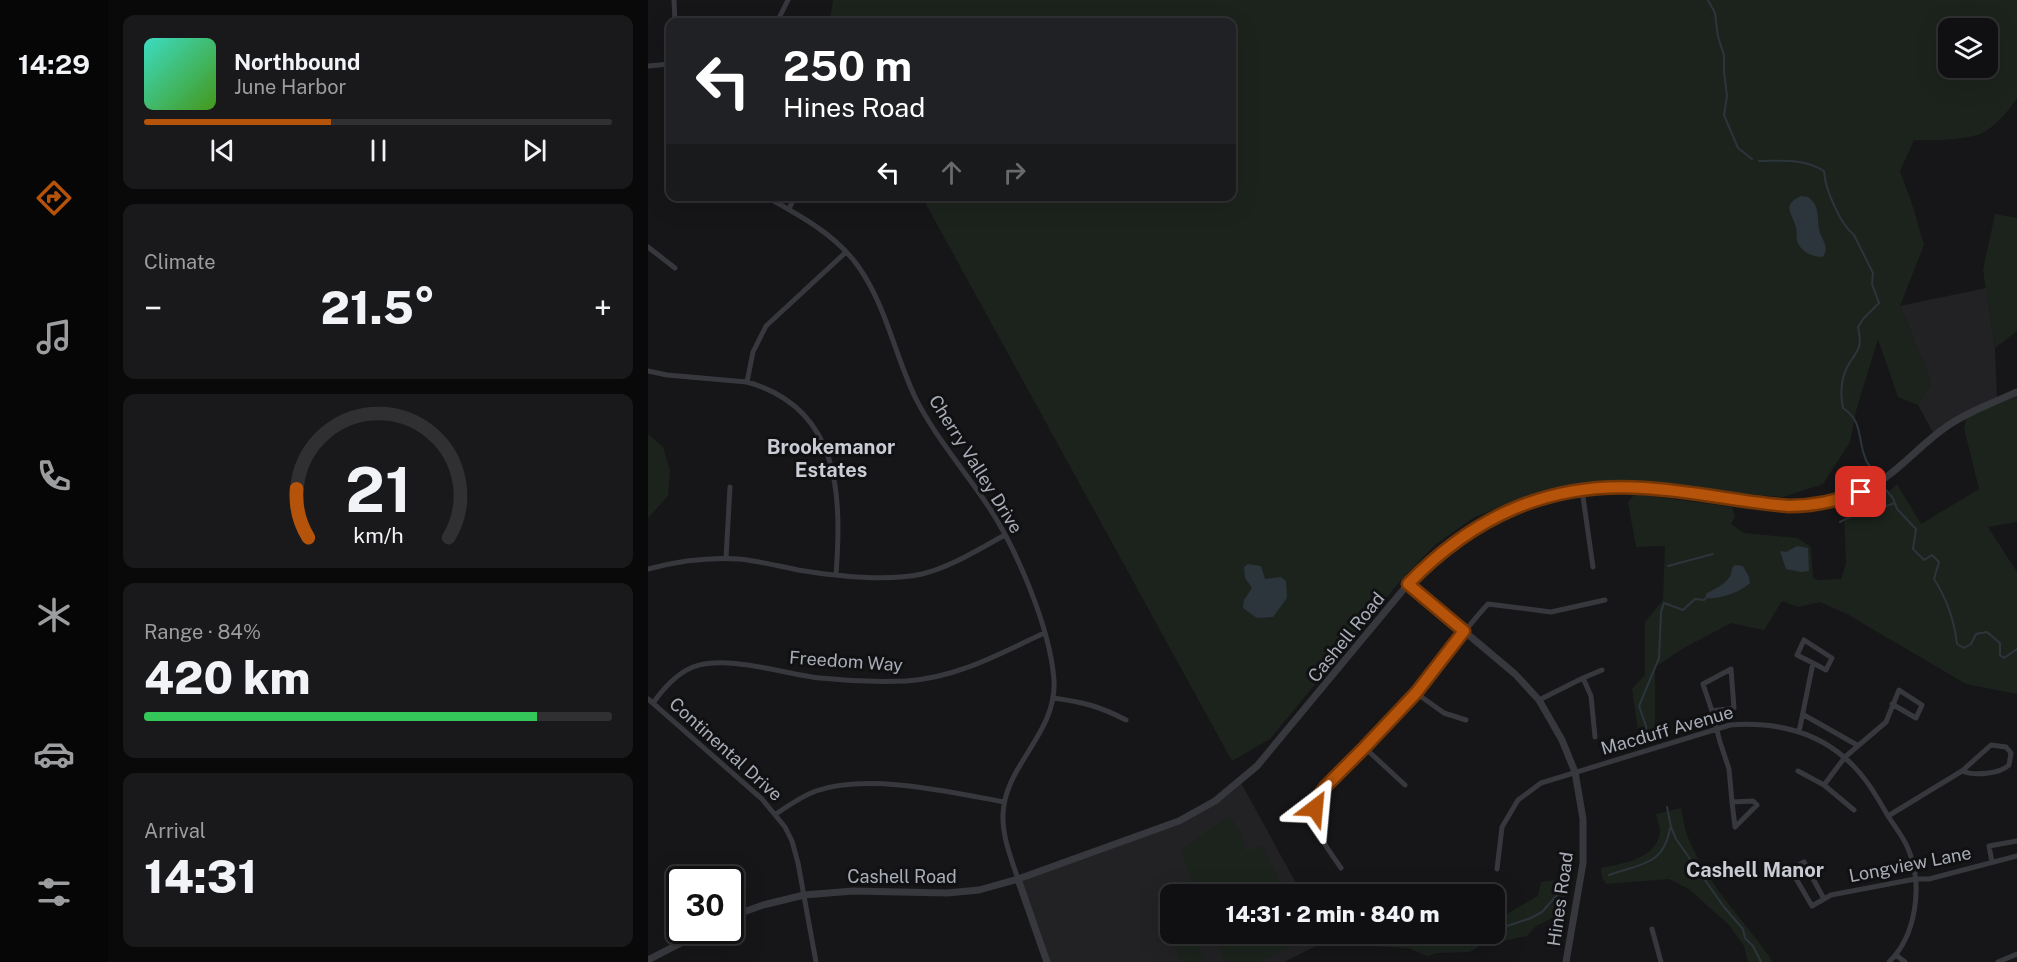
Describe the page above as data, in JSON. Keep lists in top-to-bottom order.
{
  "streets": {
    "street": [
      "Cherry Valley Drive",
      "Cashell Road",
      "Freedom Way",
      "Macduff Avenue",
      "Continental Drive",
      "Longview Lane",
      "Hines Road"
    ]
  },
  "crossings": [
    ["Cherry Valley Drive", "Cashell Road"],
    ["Cherry Valley Drive", "Freedom Way"],
    ["Cashell Road", "Continental Drive"],
    ["Cashell Road", "Hines Road"],
    ["Freedom Way", "Continental Drive"],
    ["Macduff Avenue", "Longview Lane"],
    ["Macduff Avenue", "Hines Road"]
  ],
  "districts": ["Brookemanor Estates", "Cashell Manor"],
  "page": {
    "tabs": "14:29",
    "turn": ["250 m", "Hines Road"],
    "song": ["Northbound", "June Harbor"],
    "tile": [
      "Climate",
      ["Range · 84%", "420 km"],
      ["Arrival", "14:31"]
    ],
    "heat": ["−", "21.5°", "+"],
    "limit": "30",
    "trip": "14:31 · 2 min · 840 m",
    "gauge": ["21", "km/h"]
  }
}
